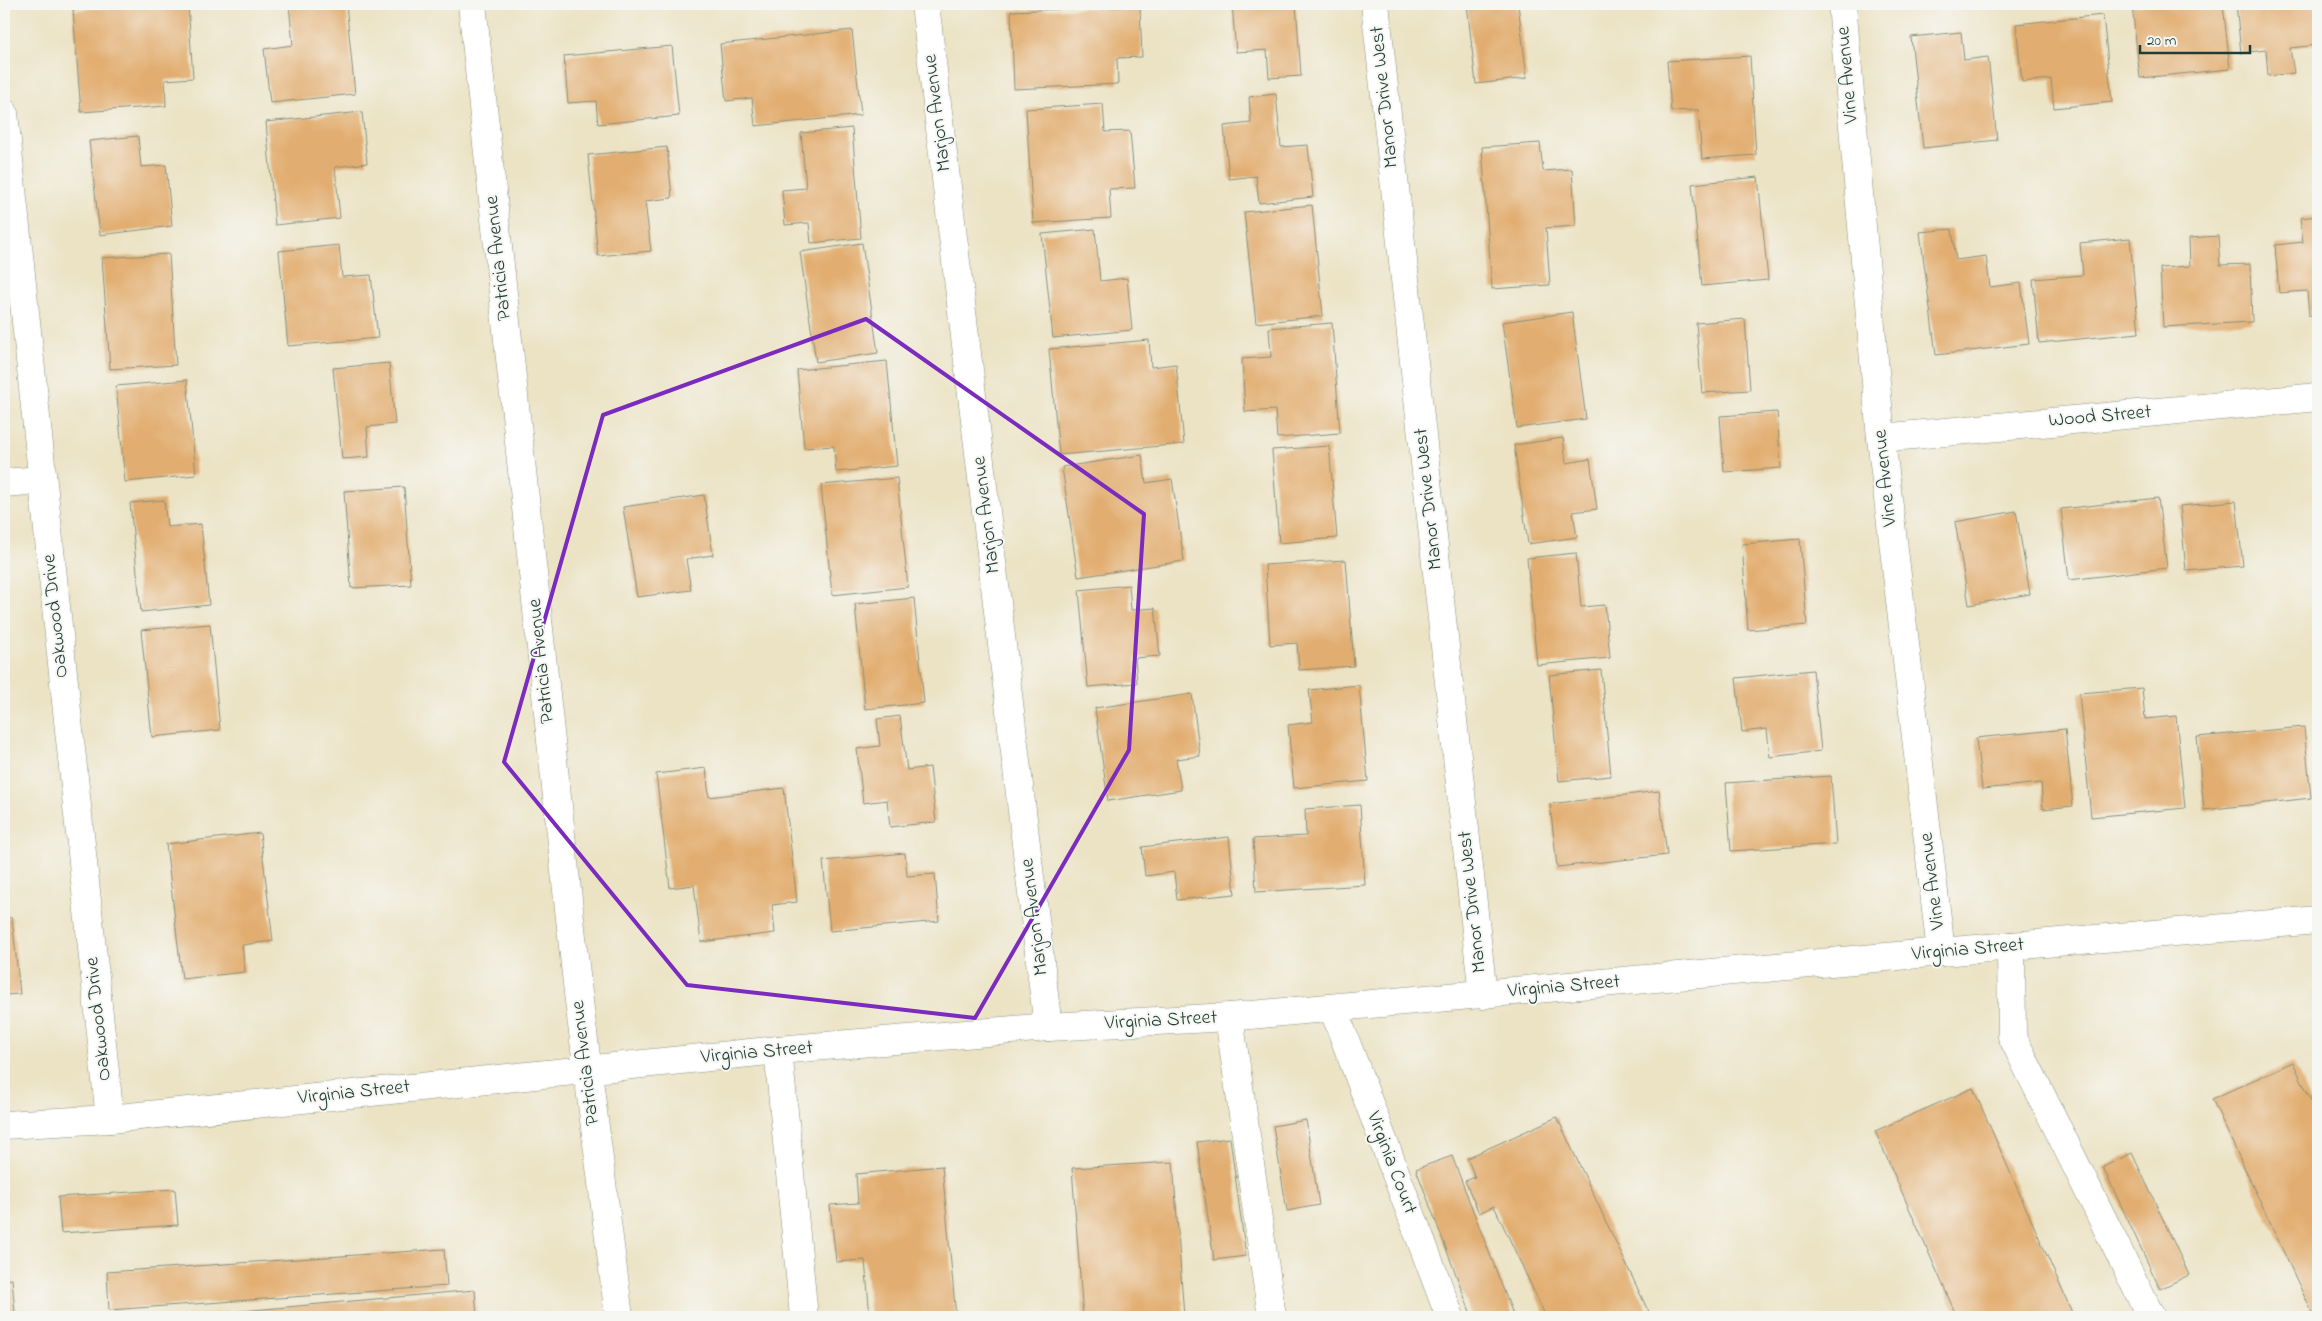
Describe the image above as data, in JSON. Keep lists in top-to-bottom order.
{
  "streets": {
    "street": [
      "Vine Avenue",
      "Manor Drive West",
      "Marjon Avenue",
      "Patricia Avenue",
      "Wood Street",
      "Oakwood Drive",
      "Virginia Street",
      "Virginia Court"
    ]
  },
  "crossings": [
    ["Vine Avenue", "Wood Street"],
    ["Vine Avenue", "Virginia Street"],
    ["Manor Drive West", "Virginia Street"],
    ["Marjon Avenue", "Virginia Street"],
    ["Patricia Avenue", "Virginia Street"],
    ["Oakwood Drive", "Virginia Street"],
    ["Virginia Street", "Virginia Court"]
  ],
  "scale_bar": "20 m"
}
